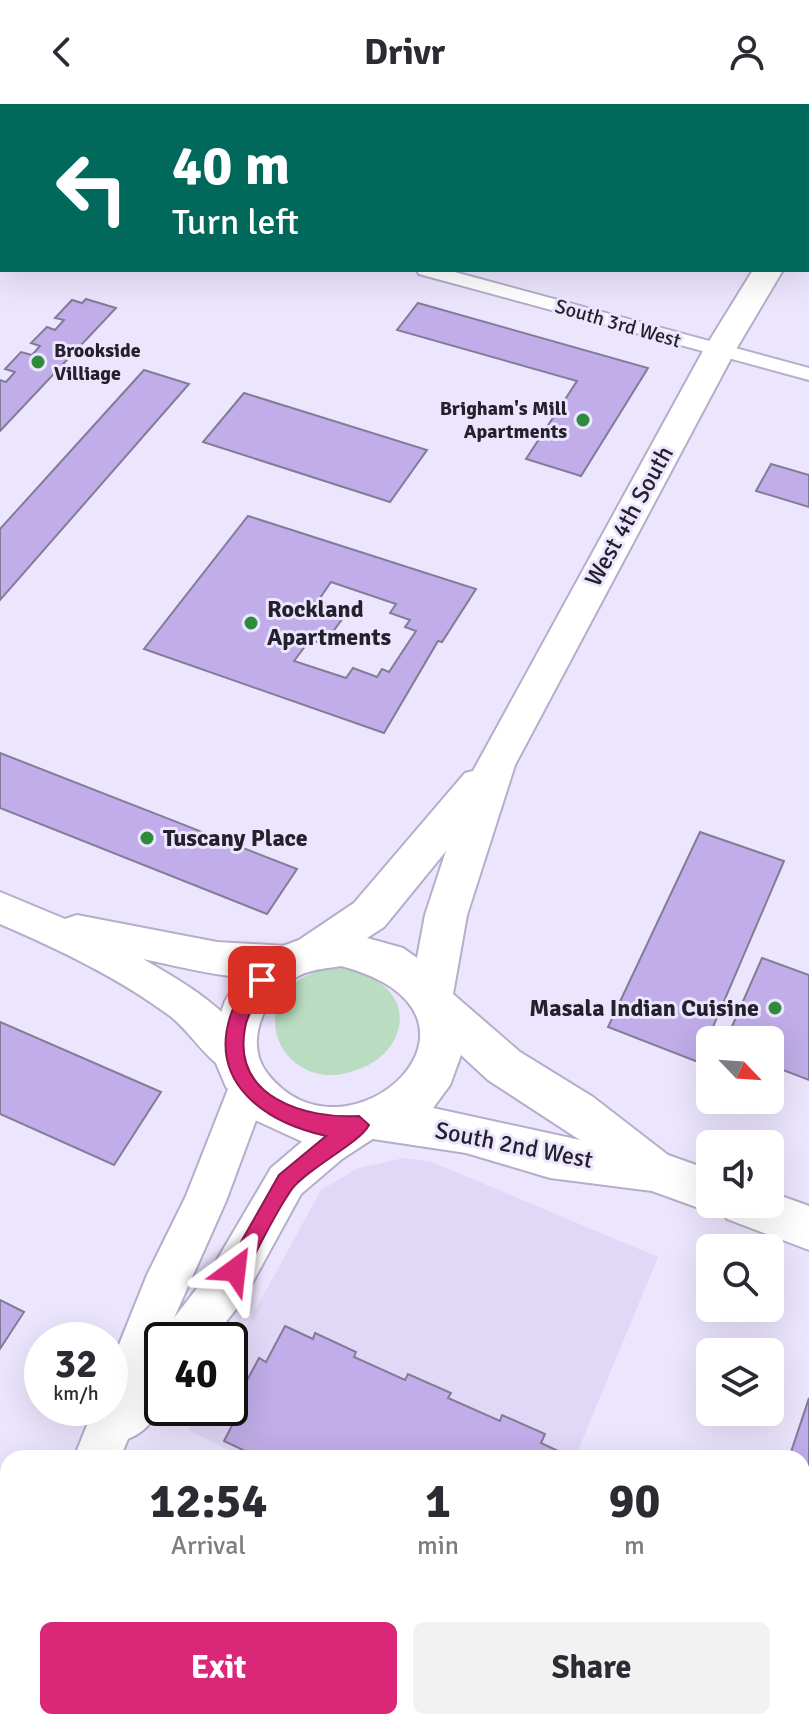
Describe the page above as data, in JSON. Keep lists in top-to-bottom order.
{
  "streets": {
    "main road": ["West 4th South", "South 2nd West"],
    "street": ["South 3rd West"]
  },
  "crossings": [
    ["South 3rd West", "West 4th South"],
    ["West 4th South", "South 2nd West"]
  ],
  "places": [
    "Brookside Villiage",
    "Brigham's Mill Apartments",
    "Rockland Apartments",
    "Tuscany Place",
    "Masala Indian Cuisine"
  ],
  "north": "bottom right",
  "page": {
    "header": "Drivr",
    "turn": ["40 m", "Turn left"],
    "speed": "32 km/h",
    "limit": "40",
    "eta": [
      "12:54",
      "Arrival",
      "1",
      "min",
      "90",
      "m"
    ],
    "buttons": ["Exit", "Share"]
  }
}
